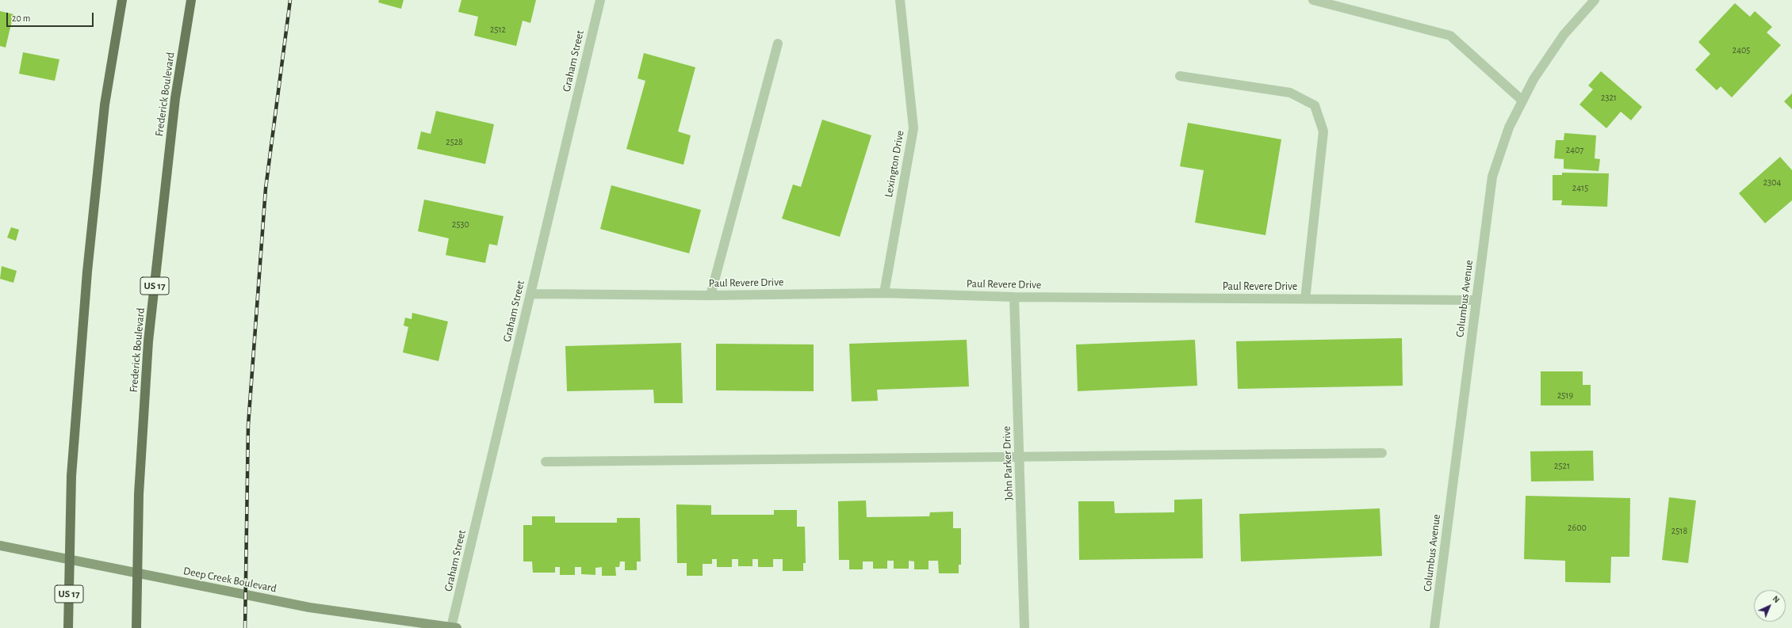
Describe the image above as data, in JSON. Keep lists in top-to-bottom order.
{
  "streets": {
    "main road": ["Frederick Boulevard", "US 17"],
    "street": [
      "Graham Street",
      "Lexington Drive",
      "Paul Revere Drive",
      "Columbus Avenue",
      "John Parker Drive",
      "Deep Creek Boulevard"
    ]
  },
  "crossings": [
    ["Graham Street", "Paul Revere Drive"],
    ["Graham Street", "Deep Creek Boulevard"],
    ["Frederick Boulevard", "Deep Creek Boulevard"],
    ["Lexington Drive", "Paul Revere Drive"],
    ["Paul Revere Drive", "Columbus Avenue"],
    ["Paul Revere Drive", "John Parker Drive"],
    ["US 17", "Deep Creek Boulevard"]
  ],
  "house_numbers": [
    "2512",
    "2405",
    "2321",
    "2528",
    "2407",
    "2304",
    "2415",
    "2530",
    "2519",
    "2521",
    "2600",
    "2518"
  ],
  "scale_bar": "20 m",
  "north": "top right"
}
